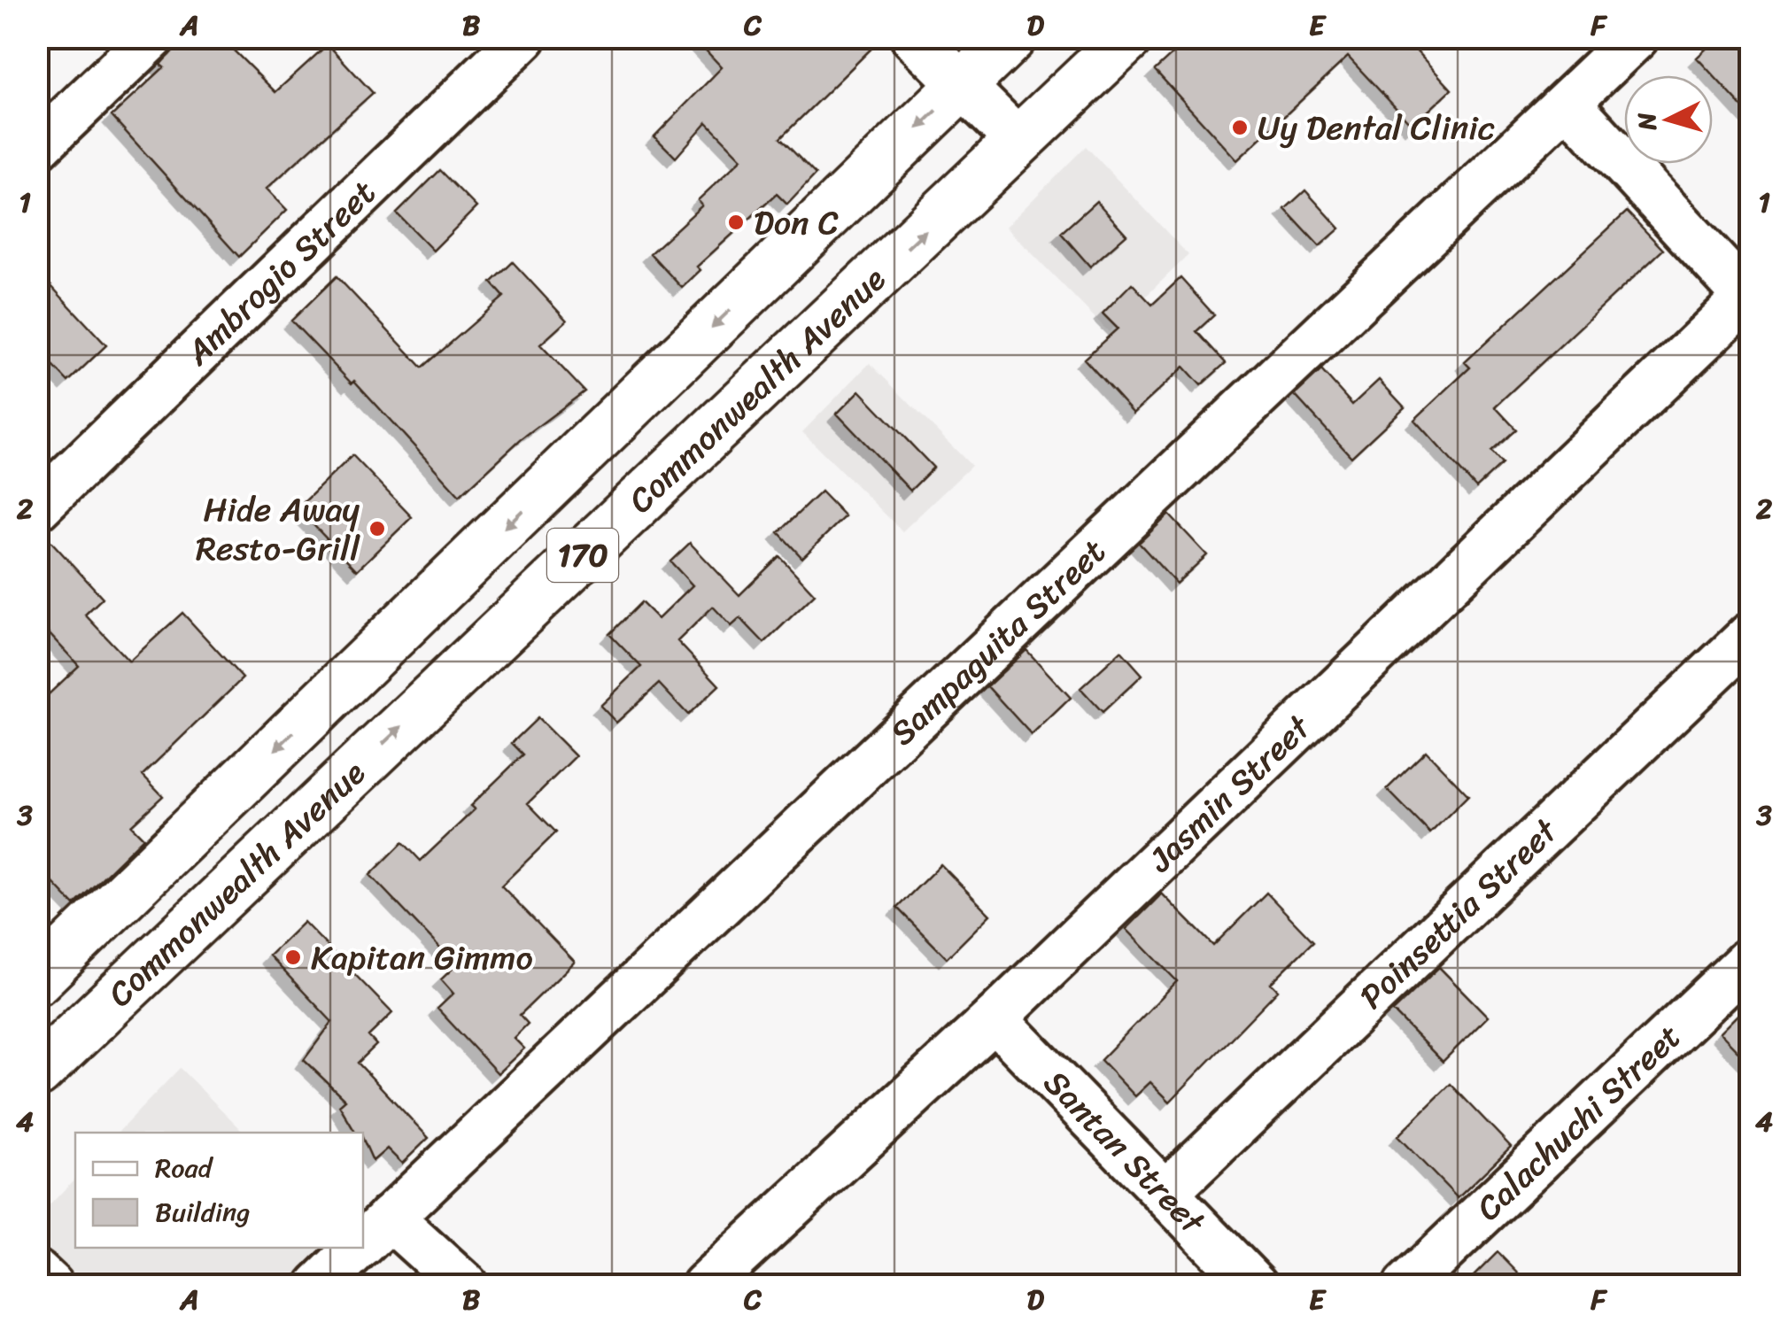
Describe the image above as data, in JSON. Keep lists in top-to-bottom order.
{
  "streets": {
    "main road": ["Commonwealth Avenue", "170"],
    "street": [
      "Ambrogio Street",
      "Sampaguita Street",
      "Jasmin Street",
      "Poinsettia Street",
      "Calachuchi Street",
      "Santan Street"
    ]
  },
  "crossings": [
    ["Jasmin Street", "Santan Street"],
    ["Poinsettia Street", "Santan Street"]
  ],
  "places": [
    "Uy Dental Clinic",
    "Don C",
    "Hide Away Resto-Grill",
    "Kapitan Gimmo"
  ],
  "legend": ["Road", "Building"],
  "north": "left",
  "grid": {
    "columns": [
      "A",
      "B",
      "C",
      "D",
      "E",
      "F"
    ],
    "rows": [
      "1",
      "2",
      "3",
      "4"
    ]
  }
}
